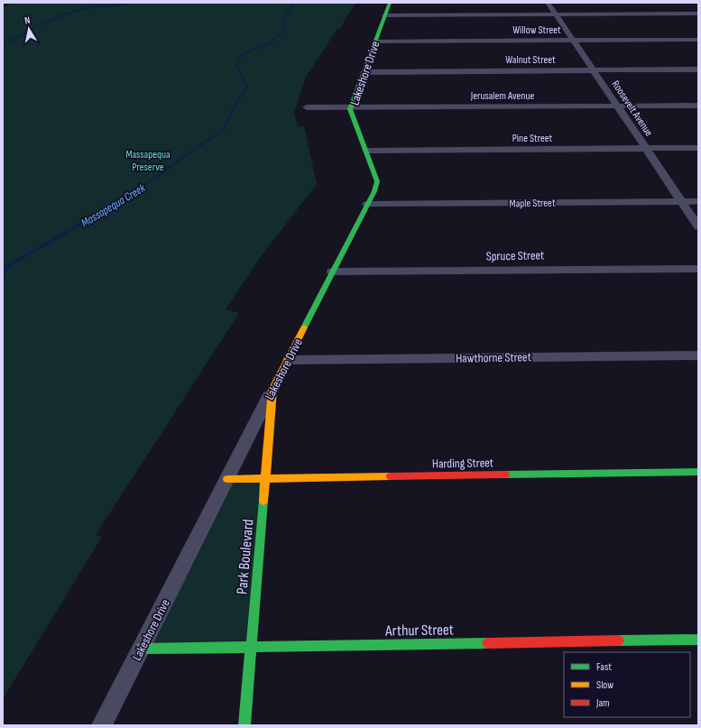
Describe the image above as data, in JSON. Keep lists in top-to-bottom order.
{
  "streets": {
    "street": [
      "Willow Street",
      "Walnut Street",
      "Lakeshore Drive",
      "Jerusalem Avenue",
      "Roosevelt Avenue",
      "Pine Street",
      "Maple Street",
      "Spruce Street",
      "Hawthorne Street",
      "Harding Street",
      "Park Boulevard",
      "Arthur Street"
    ]
  },
  "crossings": [
    ["Willow Street", "Lakeshore Drive"],
    ["Willow Street", "Roosevelt Avenue"],
    ["Walnut Street", "Lakeshore Drive"],
    ["Walnut Street", "Roosevelt Avenue"],
    ["Lakeshore Drive", "Jerusalem Avenue"],
    ["Lakeshore Drive", "Pine Street"],
    ["Lakeshore Drive", "Maple Street"],
    ["Lakeshore Drive", "Spruce Street"],
    ["Lakeshore Drive", "Hawthorne Street"],
    ["Lakeshore Drive", "Harding Street"],
    ["Lakeshore Drive", "Park Boulevard"],
    ["Lakeshore Drive", "Arthur Street"],
    ["Jerusalem Avenue", "Roosevelt Avenue"],
    ["Roosevelt Avenue", "Pine Street"],
    ["Roosevelt Avenue", "Maple Street"],
    ["Harding Street", "Park Boulevard"],
    ["Park Boulevard", "Arthur Street"]
  ],
  "water": ["Massapequa Creek"],
  "parks": ["Massapequa Preserve"],
  "legend": ["Fast", "Slow", "Jam"],
  "north": "top"
}
